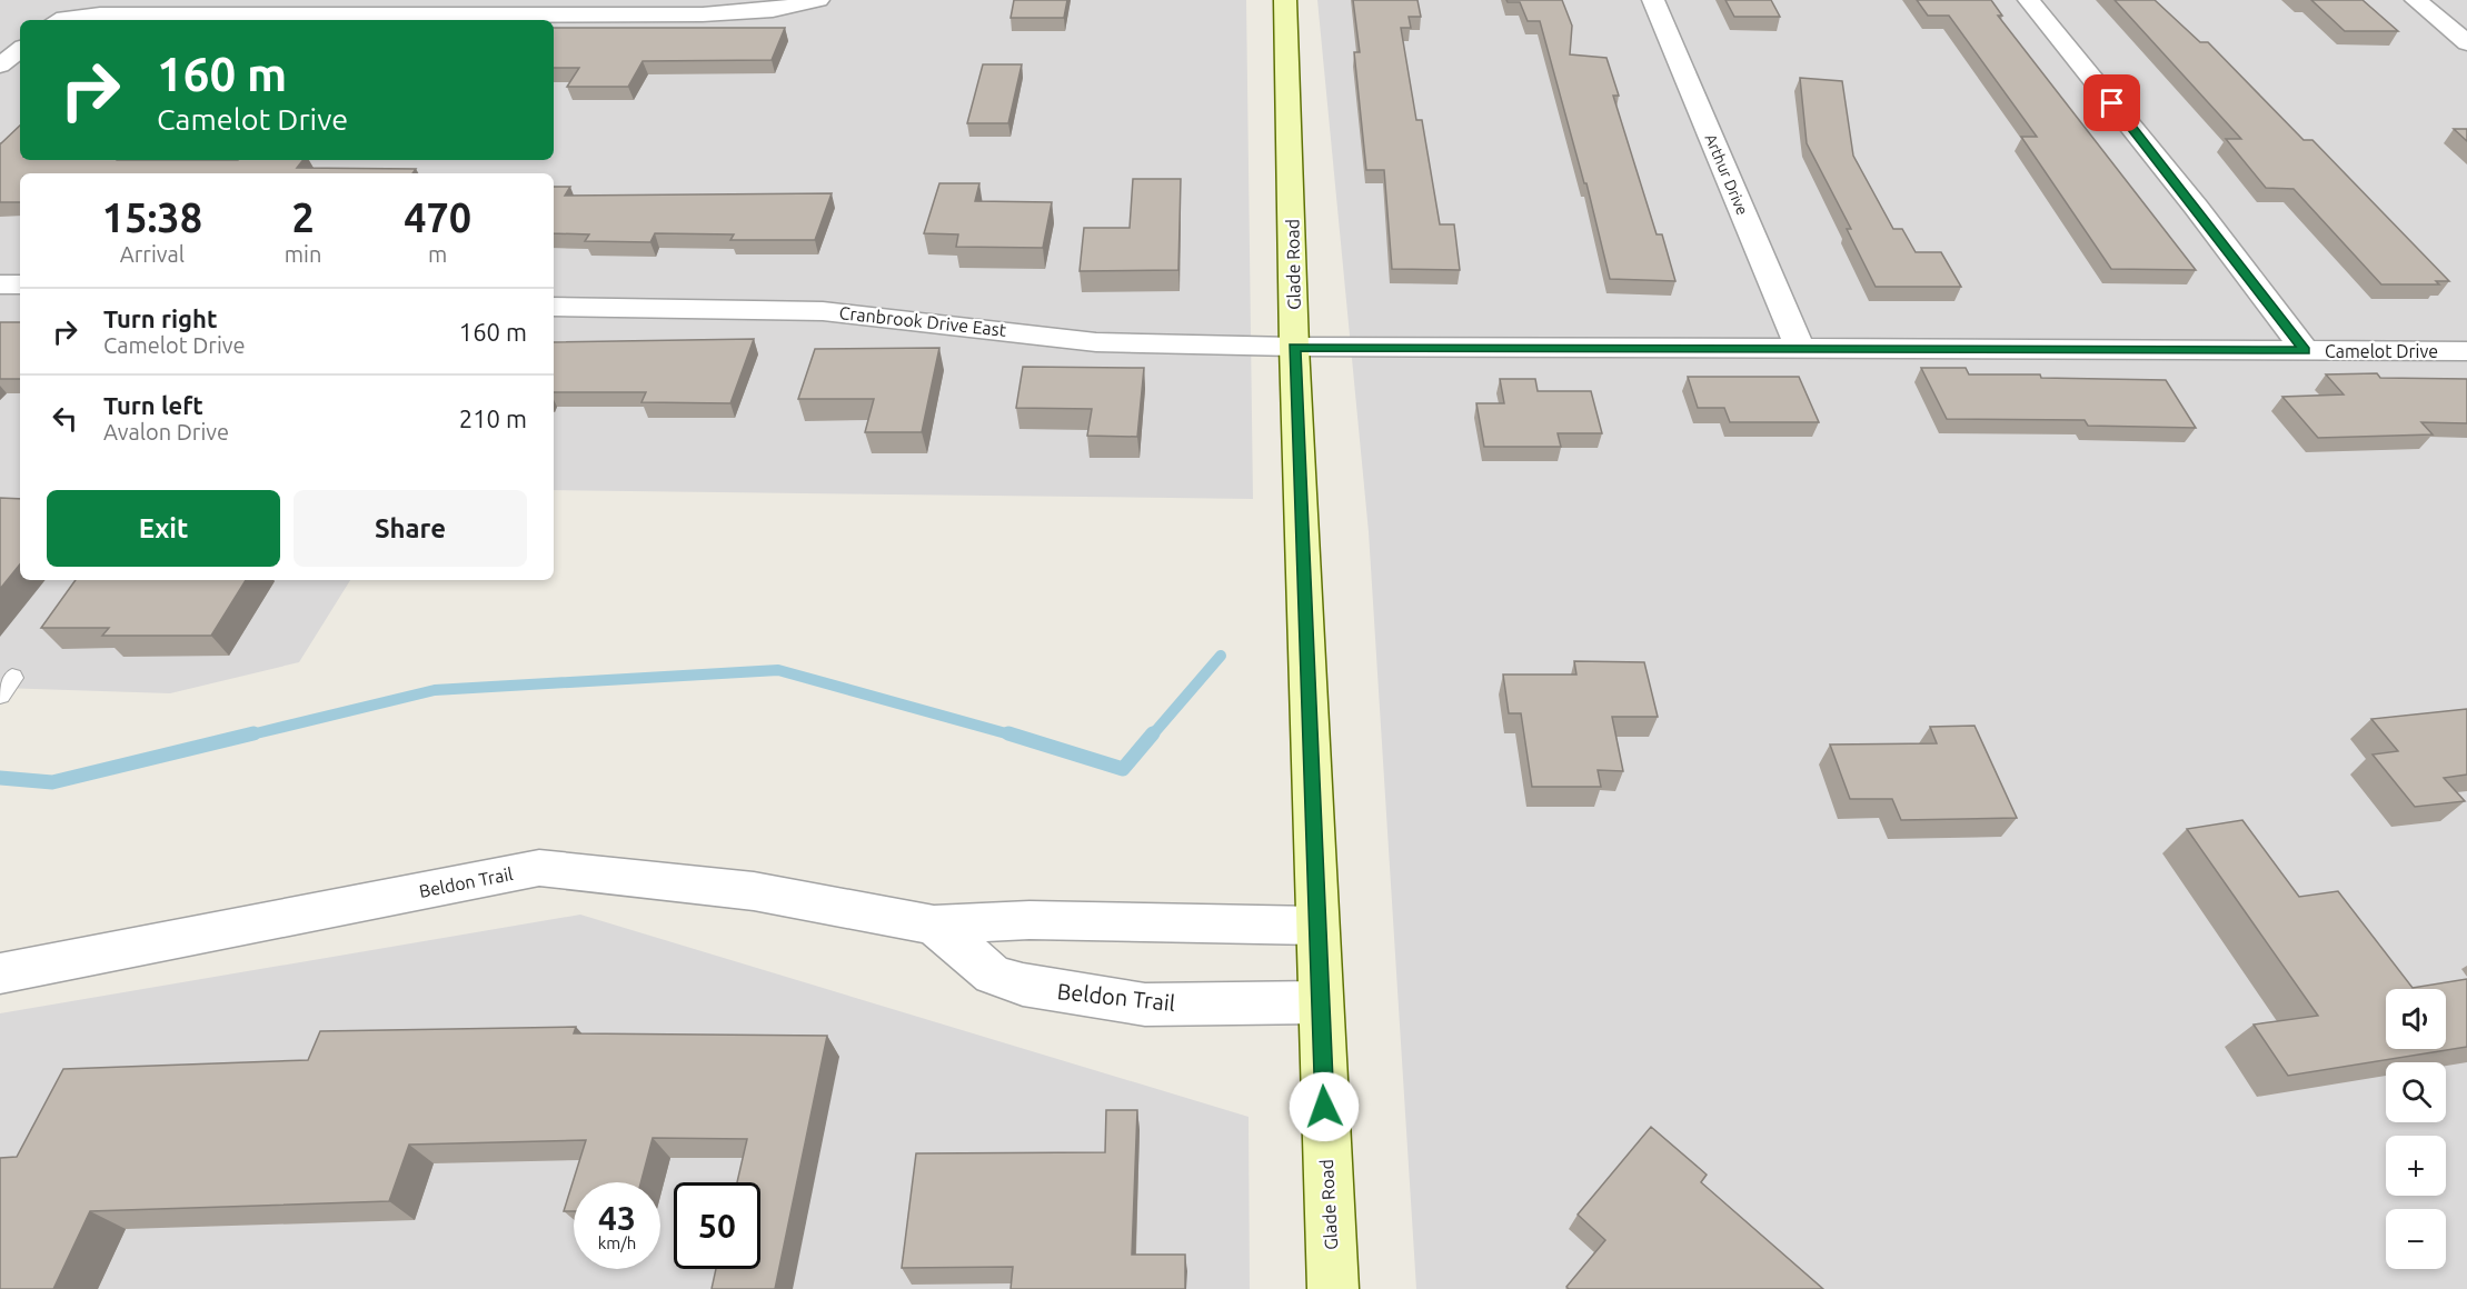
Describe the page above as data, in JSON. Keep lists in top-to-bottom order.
{
  "streets": {
    "main road": ["Glade Road"],
    "street": [
      "Arthur Drive",
      "Cranbrook Drive East",
      "Camelot Drive",
      "Beldon Trail"
    ]
  },
  "crossings": [
    ["Arthur Drive", "Camelot Drive"],
    ["Glade Road", "Cranbrook Drive East"],
    ["Glade Road", "Camelot Drive"],
    ["Glade Road", "Beldon Trail"],
    ["Cranbrook Drive East", "Camelot Drive"]
  ],
  "page": {
    "turn": ["160 m", "Camelot Drive"],
    "eta": [
      "15:38",
      "Arrival",
      "2",
      "min",
      "470",
      "m"
    ],
    "list": [
      {
        "name": "Turn right",
        "note": "Camelot Drive",
        "value": "160 m"
      },
      {
        "name": "Turn left",
        "note": "Avalon Drive",
        "value": "210 m"
      }
    ],
    "buttons": ["Exit", "Share"],
    "map_buttons": ["+", "−"],
    "speed": "43 km/h",
    "limit": "50"
  }
}
